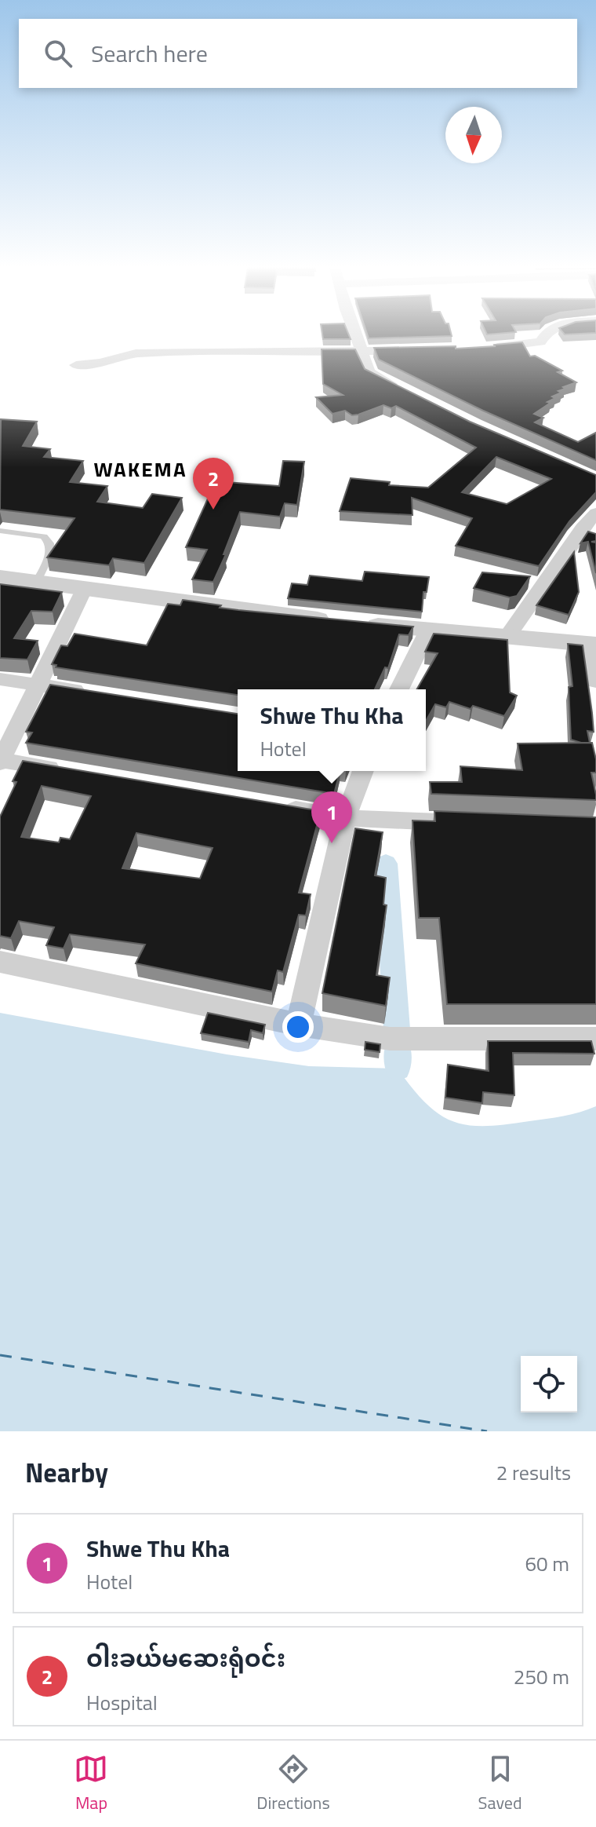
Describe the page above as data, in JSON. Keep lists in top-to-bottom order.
{
  "districts": ["WAKEMA"],
  "north": "bottom",
  "page": {
    "search": "Search here",
    "pins": ["2", "1"],
    "popup": ["Shwe Thu Kha", "Hotel"],
    "heading": ["Nearby", "2 results"],
    "list": [
      {
        "mark": "1",
        "name": "Shwe Thu Kha",
        "note": "Hotel",
        "value": "60 m"
      },
      {
        "mark": "2",
        "name": "ဝါးခယ်မဆေးရုံဝင်း",
        "note": "Hospital",
        "value": "250 m"
      }
    ],
    "nav": ["Map", "Directions", "Saved"]
  }
}
